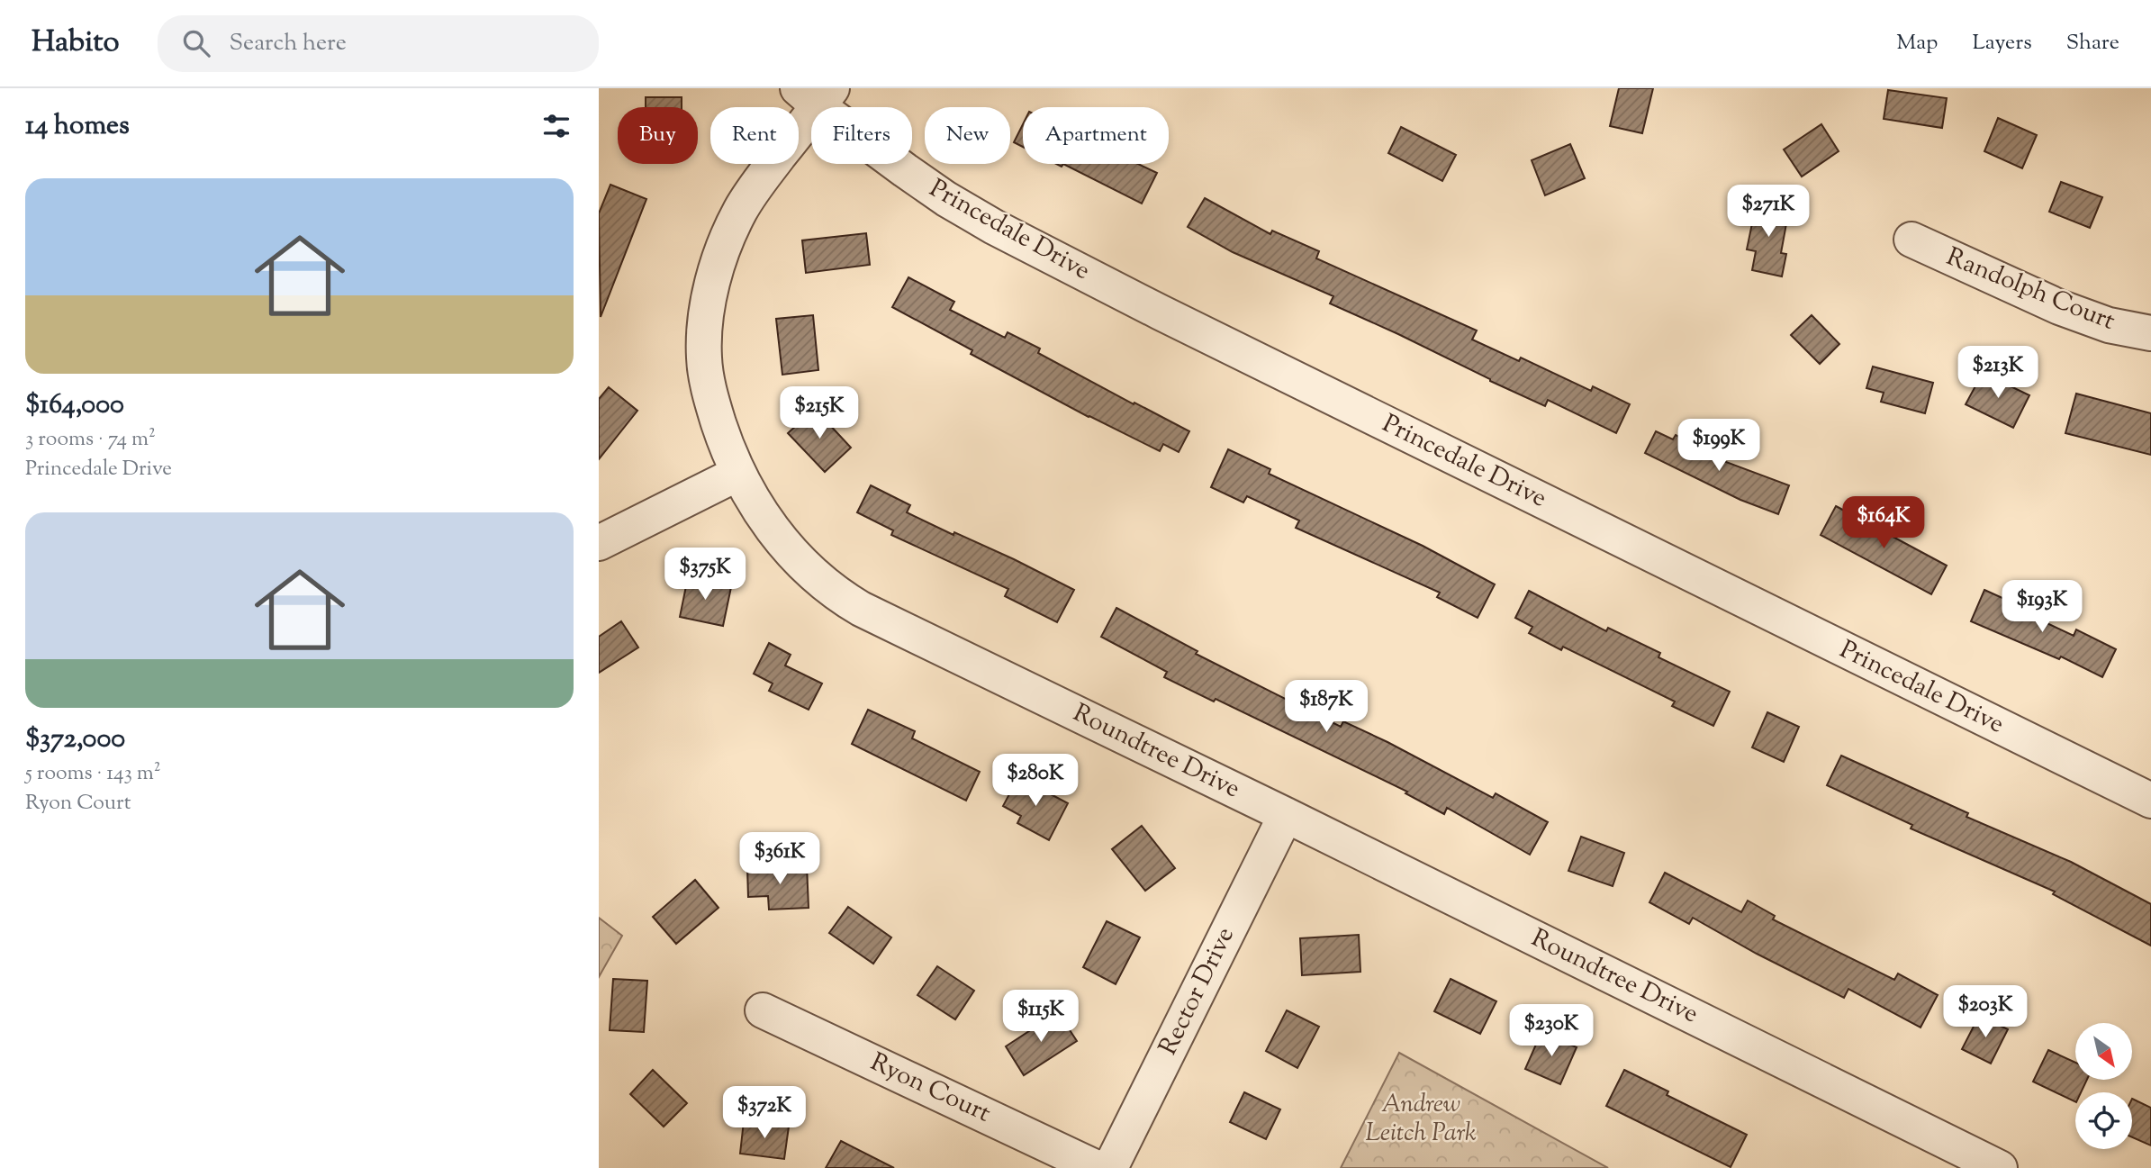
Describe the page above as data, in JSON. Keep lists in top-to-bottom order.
{
  "streets": {
    "street": [
      "Princedale Drive",
      "Randolph Court",
      "Roundtree Drive",
      "Rector Drive",
      "Ryon Court"
    ]
  },
  "crossings": [
    ["Princedale Drive", "Roundtree Drive"],
    ["Roundtree Drive", "Rector Drive"]
  ],
  "parks": ["Andrew Leitch Park"],
  "north": "bottom right",
  "page": {
    "header": "Habito",
    "search": "Search here",
    "nav": ["Map", "Layers", "Share"],
    "heading": "14 homes",
    "chip": [
      "Buy",
      "Rent",
      "Filters",
      "New",
      "Apartment"
    ],
    "list": [
      {
        "name": "$164,000",
        "note": "3 rooms · 74 m² · Princedale Drive"
      },
      {
        "name": "$372,000",
        "note": "5 rooms · 143 m² · Ryon Court"
      }
    ],
    "price": [
      "$271K",
      "$213K",
      "$215K",
      "$199K",
      "$164K",
      "$375K",
      "$193K",
      "$187K",
      "$280K",
      "$361K",
      "$203K",
      "$115K",
      "$230K",
      "$372K"
    ]
  }
}
